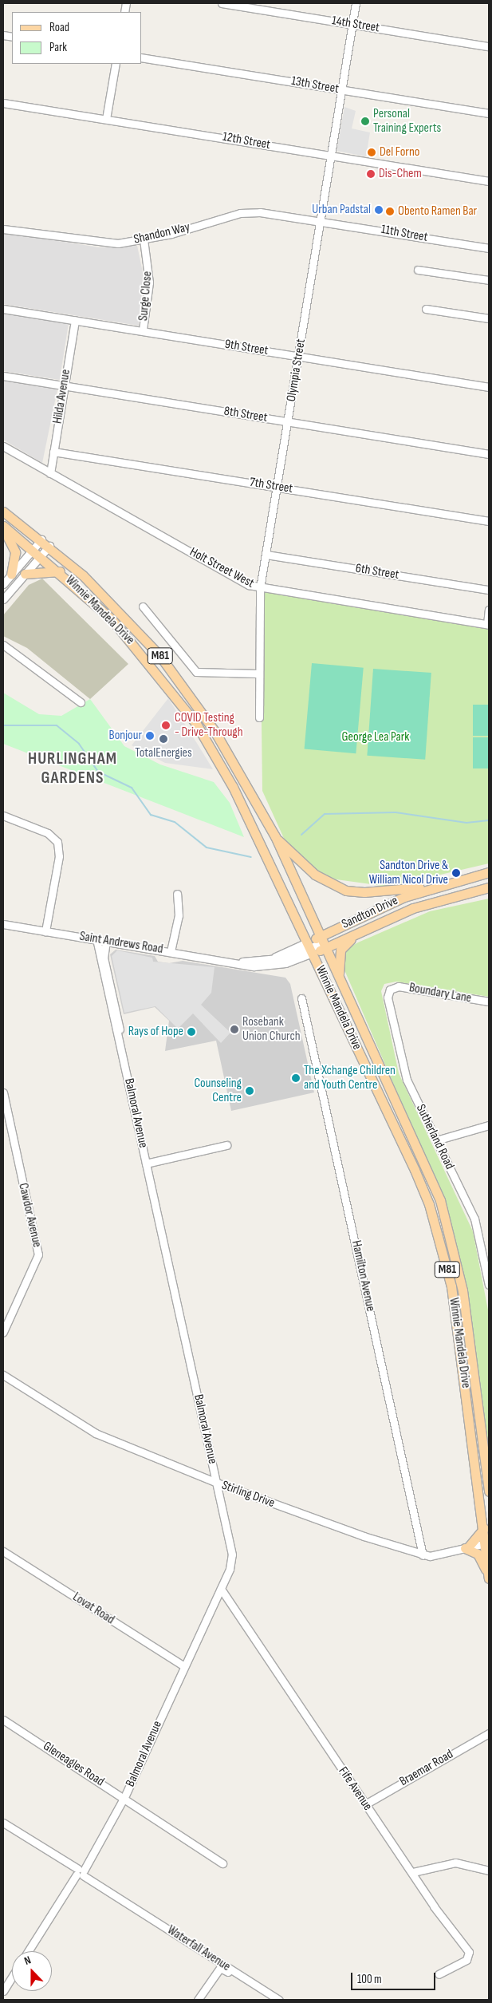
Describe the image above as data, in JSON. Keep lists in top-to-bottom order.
{
  "streets": {
    "main road": ["Winnie Mandela Drive", "M81", "Sandton Drive"],
    "street": [
      "14th Street",
      "13th Street",
      "12th Street",
      "Shandon Way",
      "11th Street",
      "Surge Close",
      "9th Street",
      "Olympia Street",
      "Hilda Avenue",
      "8th Street",
      "7th Street",
      "Holt Street West",
      "6th Street",
      "Saint Andrews Road",
      "Boundary Lane",
      "Balmoral Avenue",
      "Sutherland Road",
      "Cawdor Avenue",
      "Hamilton Avenue",
      "Stirling Drive",
      "Lovat Road",
      "Gleneagles Road",
      "Braemar Road",
      "Fife Avenue",
      "Waterfall Avenue"
    ]
  },
  "crossings": [
    ["14th Street", "Olympia Street"],
    ["13th Street", "Olympia Street"],
    ["12th Street", "Olympia Street"],
    ["Shandon Way", "11th Street"],
    ["Shandon Way", "Surge Close"],
    ["Shandon Way", "Olympia Street"],
    ["11th Street", "Olympia Street"],
    ["Surge Close", "9th Street"],
    ["9th Street", "Olympia Street"],
    ["9th Street", "Hilda Avenue"],
    ["Olympia Street", "8th Street"],
    ["Olympia Street", "7th Street"],
    ["Olympia Street", "Holt Street West"],
    ["Olympia Street", "6th Street"],
    ["Hilda Avenue", "8th Street"],
    ["Hilda Avenue", "7th Street"],
    ["Hilda Avenue", "Holt Street West"],
    ["Winnie Mandela Drive", "Sandton Drive"],
    ["Winnie Mandela Drive", "Saint Andrews Road"],
    ["Winnie Mandela Drive", "Stirling Drive"],
    ["Saint Andrews Road", "Balmoral Avenue"],
    ["Boundary Lane", "Sutherland Road"],
    ["Balmoral Avenue", "Stirling Drive"],
    ["Balmoral Avenue", "Lovat Road"],
    ["Balmoral Avenue", "Gleneagles Road"],
    ["Balmoral Avenue", "Fife Avenue"],
    ["Balmoral Avenue", "Waterfall Avenue"],
    ["Hamilton Avenue", "Stirling Drive"],
    ["Braemar Road", "Fife Avenue"]
  ],
  "districts": ["HURLINGHAM GARDENS"],
  "parks": ["George Lea Park"],
  "places": [
    "Personal Training Experts",
    "Del Forno",
    "Dis-Chem",
    "Urban Padstal",
    "Obento Ramen Bar",
    "COVID Testing - Drive-Through",
    "Bonjour",
    "TotalEnergies",
    "Sandton Drive & William Nicol Drive",
    "Rosebank Union Church",
    "Rays of Hope",
    "The Xchange Children and Youth Centre",
    "Counseling Centre"
  ],
  "legend": ["Road", "Park"],
  "scale_bar": "100 m",
  "north": "top"
}
